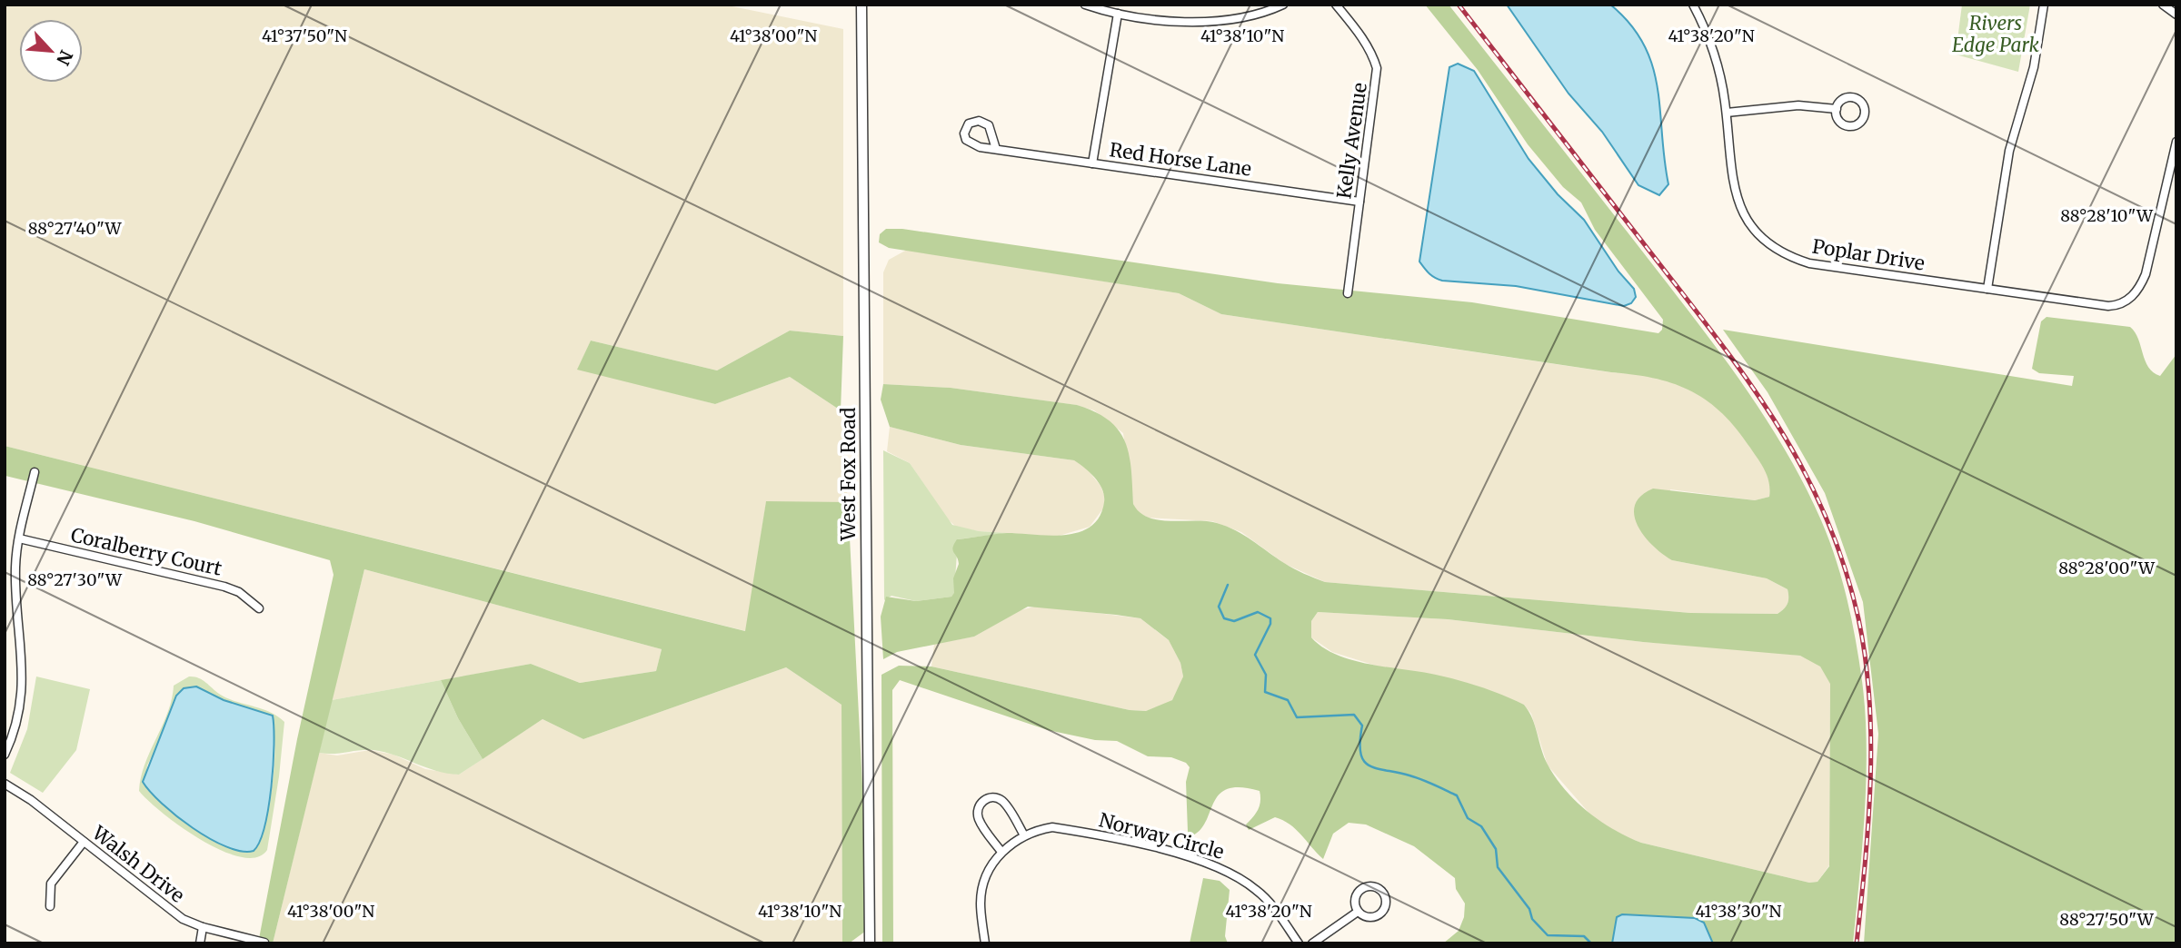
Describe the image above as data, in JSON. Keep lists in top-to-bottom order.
{
  "streets": {
    "street": [
      "Kelly Avenue",
      "Red Horse Lane",
      "Poplar Drive",
      "West Fox Road",
      "Coralberry Court",
      "Norway Circle",
      "Walsh Drive"
    ]
  },
  "crossings": [
    ["Kelly Avenue", "Red Horse Lane"]
  ],
  "parks": ["Rivers Edge Park"],
  "north": "bottom right",
  "coordinates": [
    "41°37'50\"N",
    "41°38'00\"N",
    "41°38'10\"N",
    "41°38'20\"N",
    "88°28'10\"W",
    "88°27'40\"W",
    "88°28'00\"W",
    "88°27'30\"W",
    "41°38'30\"N",
    "88°27'50\"W"
  ]
}
